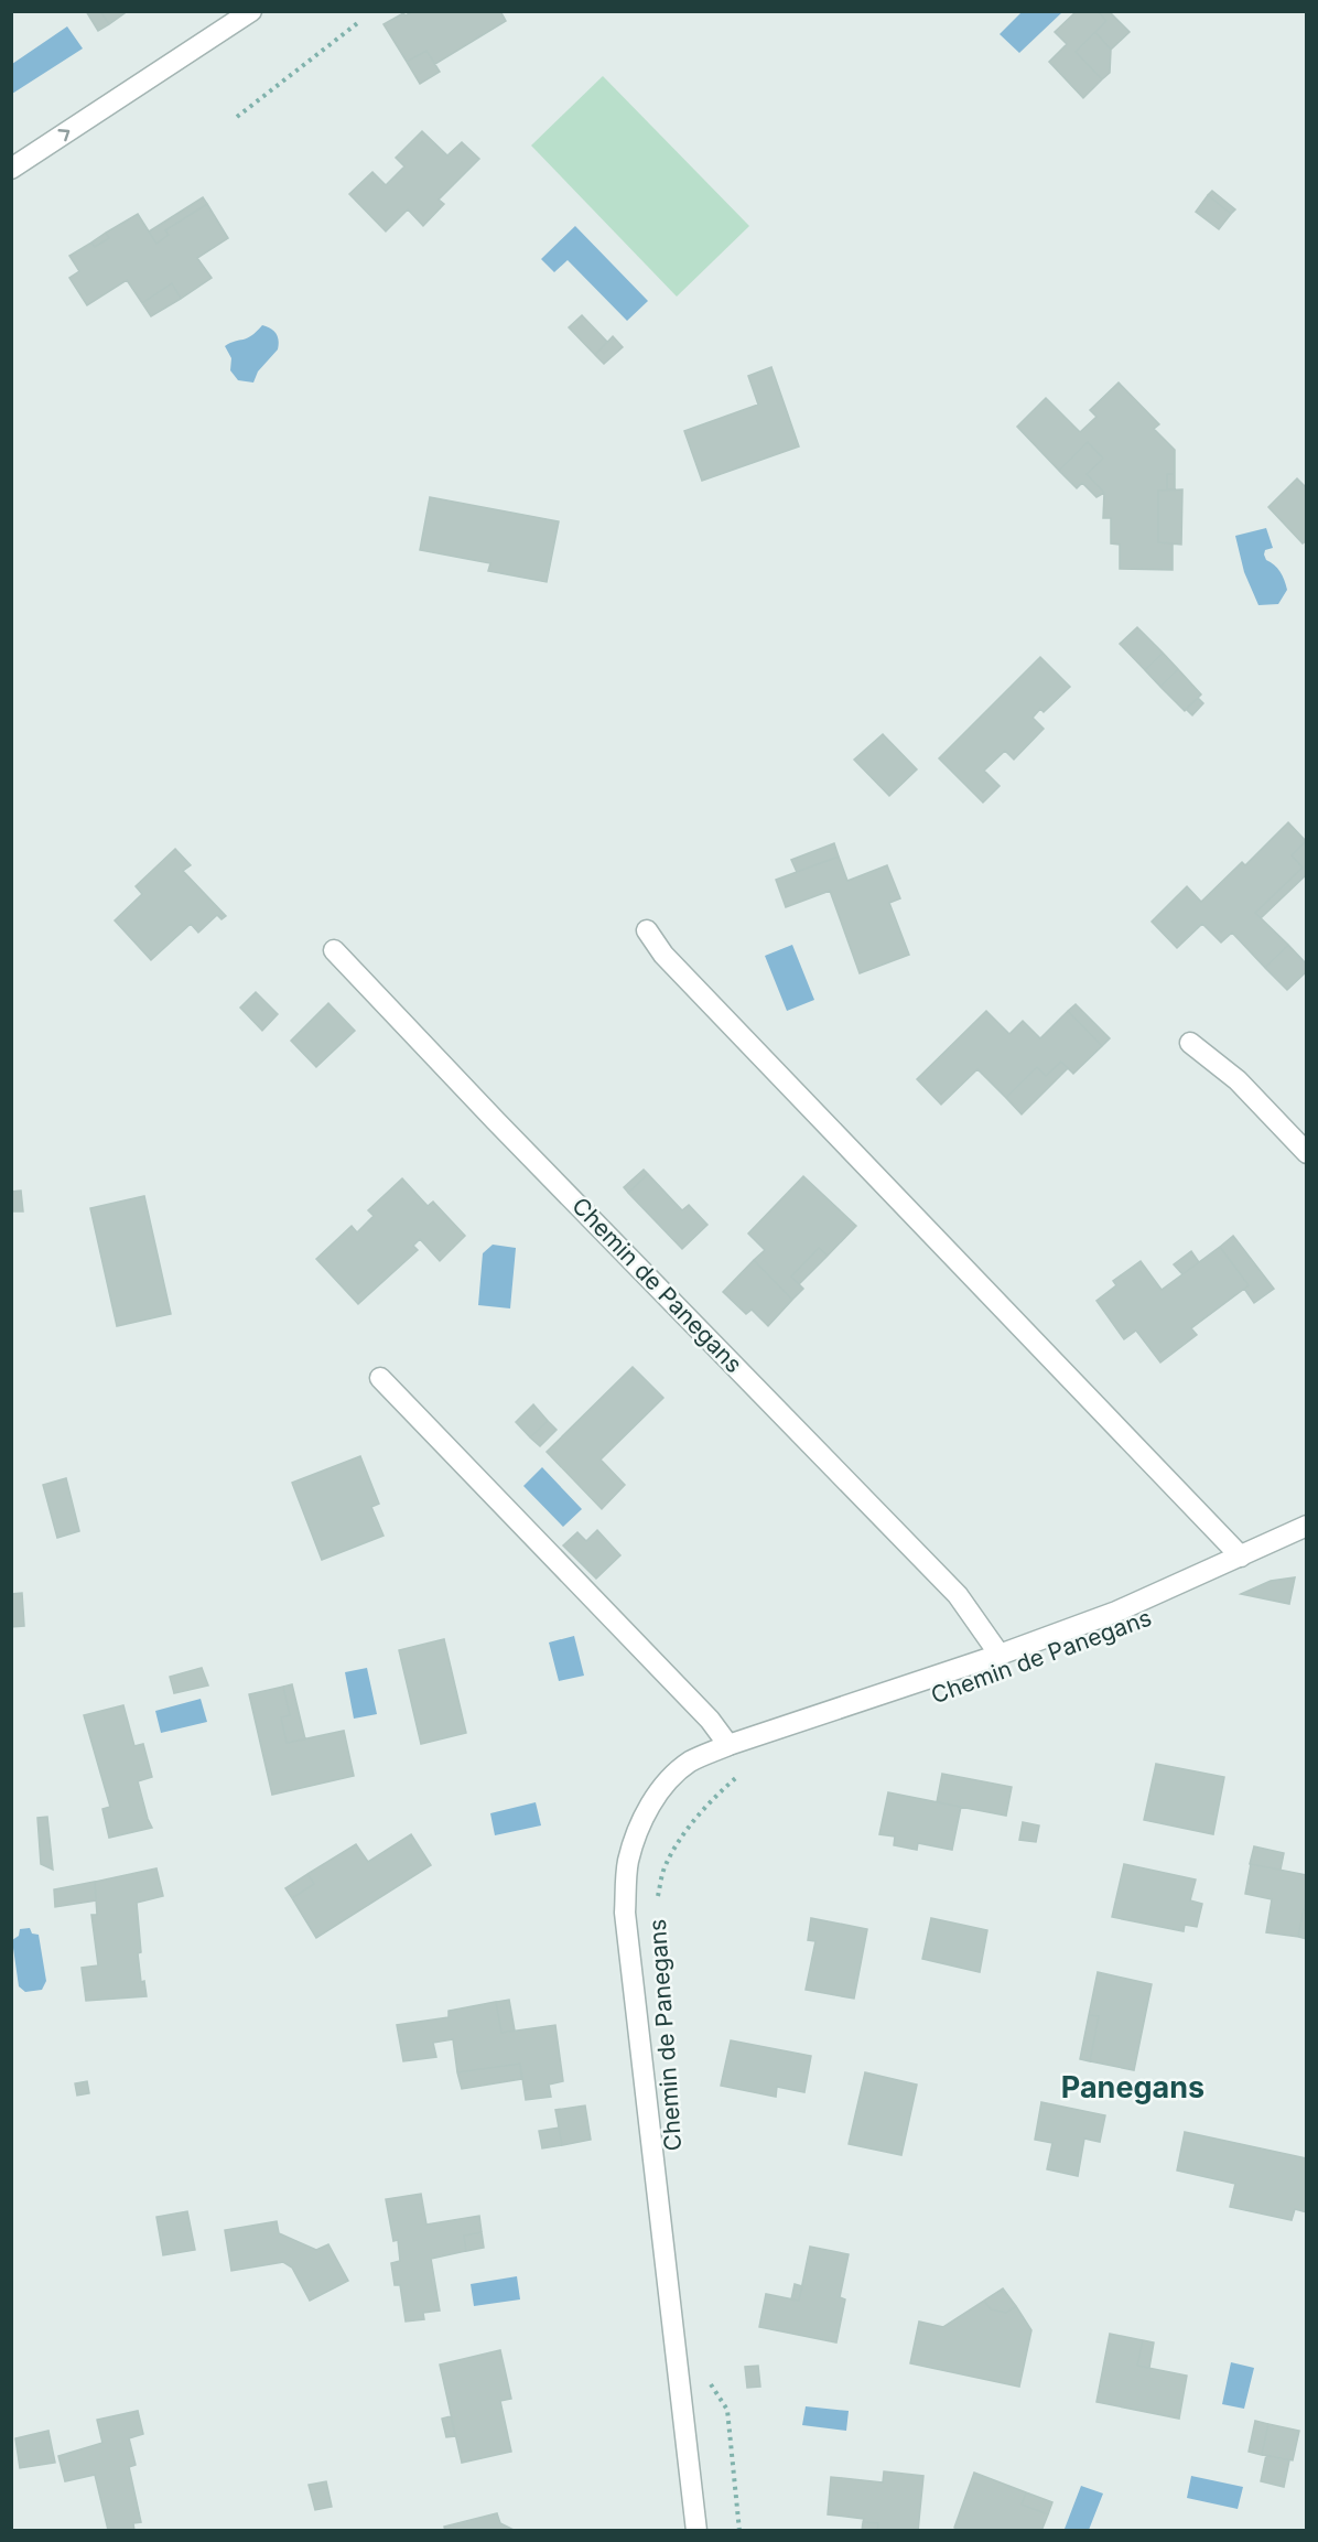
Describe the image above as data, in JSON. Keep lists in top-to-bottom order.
{
  "streets": {
    "street": ["Chemin de Panegans"]
  },
  "districts": ["Panegans"]
}
